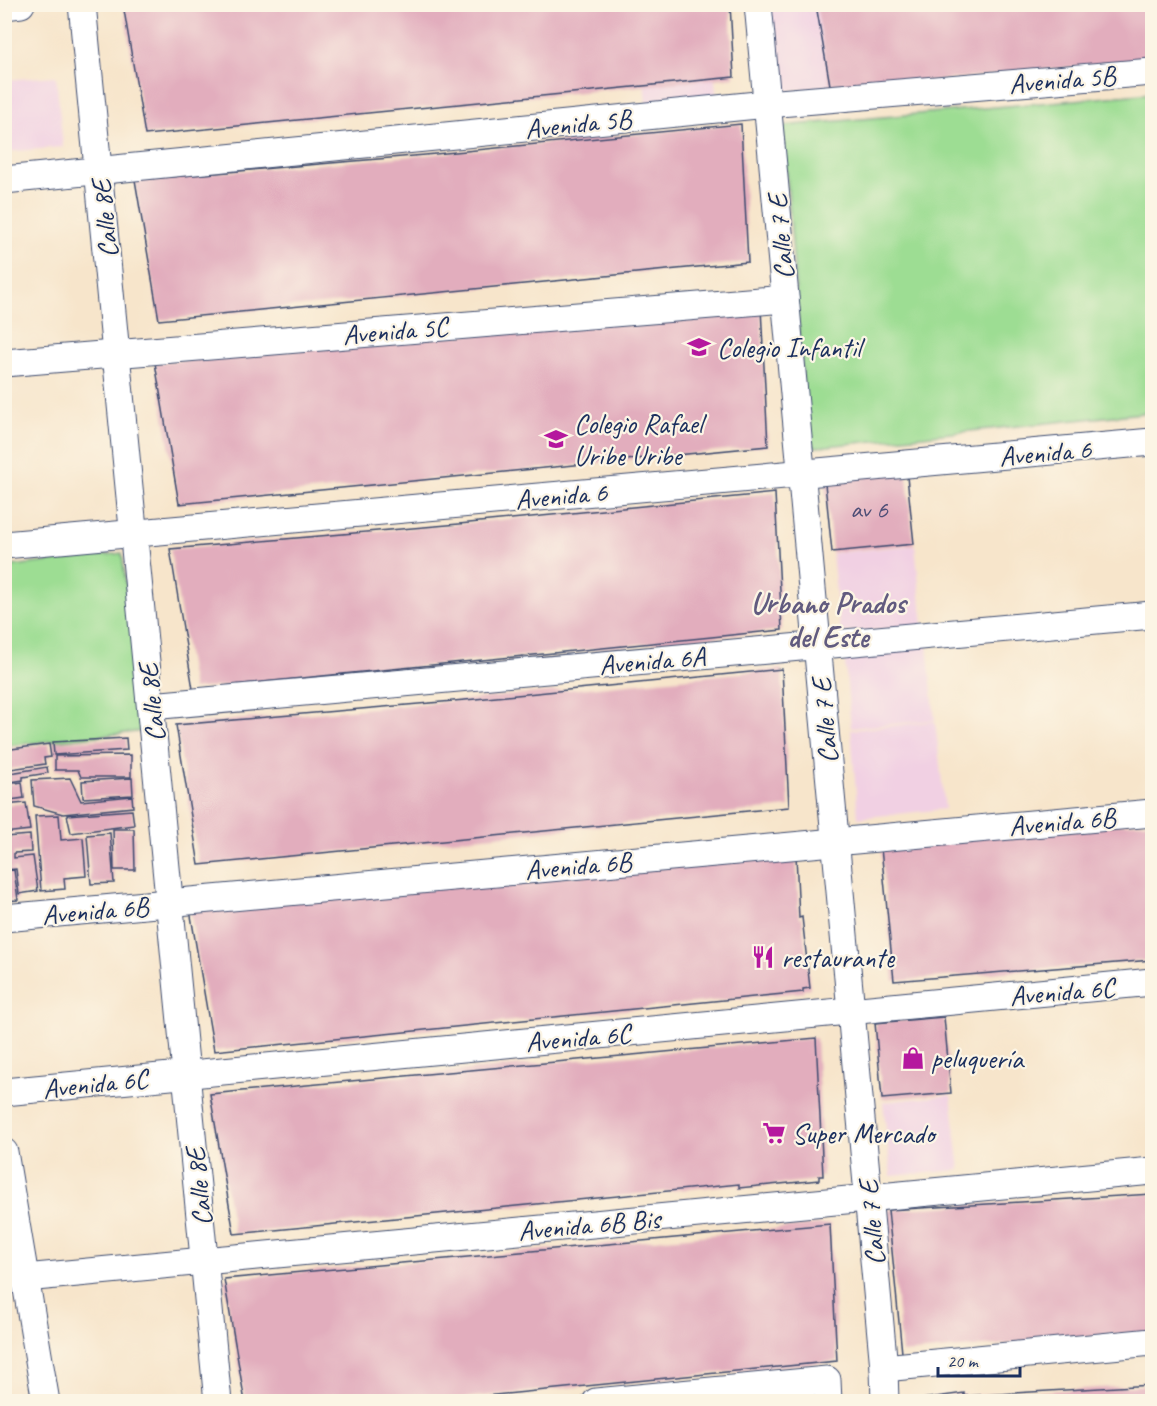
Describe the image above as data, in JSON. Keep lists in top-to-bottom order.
{
  "streets": {
    "street": [
      "Avenida 5B",
      "Calle 8E",
      "Calle 7 E",
      "Avenida 5C",
      "Avenida 6",
      "Avenida 6A",
      "Avenida 6B",
      "Avenida 6C",
      "Avenida 6B Bis"
    ]
  },
  "crossings": [
    ["Avenida 5B", "Calle 8E"],
    ["Avenida 5B", "Calle 7 E"],
    ["Calle 8E", "Avenida 5C"],
    ["Calle 8E", "Avenida 6"],
    ["Calle 8E", "Avenida 6A"],
    ["Calle 8E", "Avenida 6B"],
    ["Calle 8E", "Avenida 6C"],
    ["Calle 8E", "Avenida 6B Bis"],
    ["Calle 7 E", "Avenida 5C"],
    ["Calle 7 E", "Avenida 6"],
    ["Calle 7 E", "Avenida 6A"],
    ["Calle 7 E", "Avenida 6B"],
    ["Calle 7 E", "Avenida 6C"],
    ["Calle 7 E", "Avenida 6B Bis"]
  ],
  "districts": ["Urbano Prados del Este"],
  "places": {
    "school or university": ["Colegio Infantil", "Colegio Rafael Uribe Uribe"],
    "restaurant": ["restaurante"],
    "shop": ["peluquería"],
    "supermarket": ["Super Mercado"]
  },
  "house_numbers": ["av 6"],
  "scale_bar": "20 m"
}
